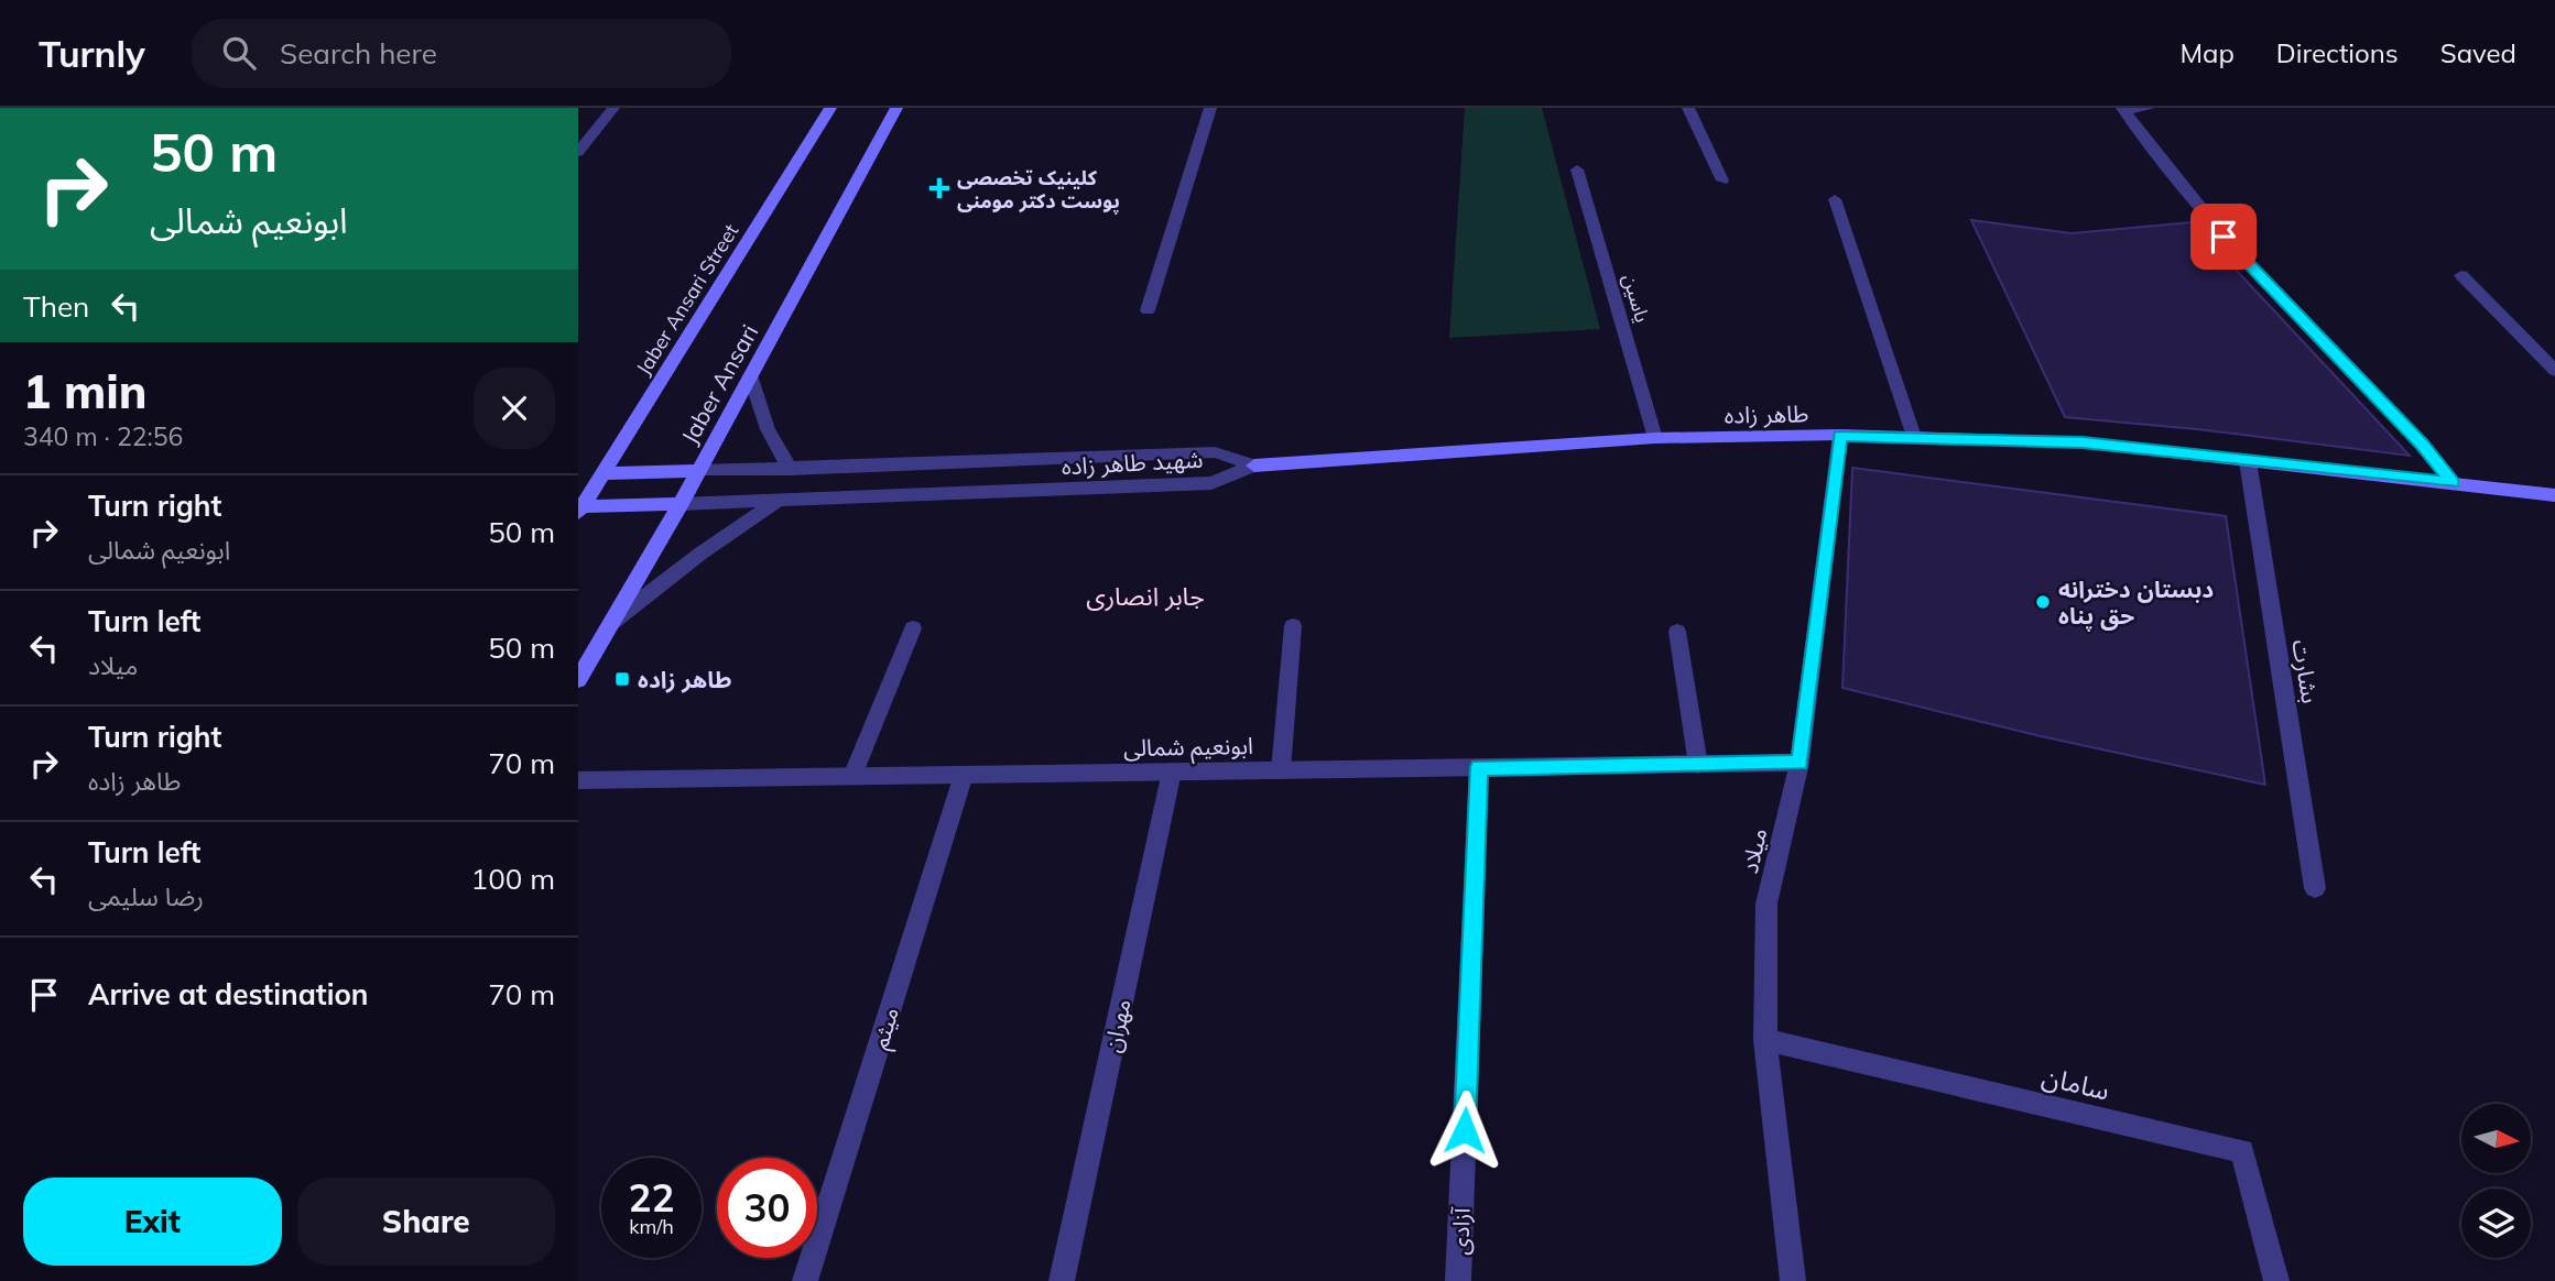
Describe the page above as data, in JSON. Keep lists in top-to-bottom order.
{
  "streets": {
    "main road": ["Jaber Ansari Street", "Jaber Ansari", "طاهر زاده"],
    "street": [
      "یاسین",
      "شهید طاهر زاده",
      "بشارت",
      "ابونعیم شمالی",
      "میلاد",
      "مهران",
      "میثم",
      "سامان",
      "آزادی"
    ]
  },
  "crossings": [
    ["یاسین", "طاهر زاده"],
    ["Jaber Ansari", "شهید طاهر زاده"],
    ["طاهر زاده", "شهید طاهر زاده"],
    ["طاهر زاده", "بشارت"],
    ["طاهر زاده", "میلاد"],
    ["ابونعیم شمالی", "میلاد"],
    ["ابونعیم شمالی", "مهران"],
    ["ابونعیم شمالی", "میثم"],
    ["ابونعیم شمالی", "آزادی"],
    ["میلاد", "سامان"]
  ],
  "districts": ["جابر انصاری"],
  "places": {
    "health": ["کلینیک تخصصی پوست دکتر مومنی"],
    "other": ["دبستان دخترانه حق پناه"],
    "transit": ["طاهر زاده"]
  },
  "north": "right",
  "page": {
    "header": "Turnly",
    "search": "Search here",
    "nav": ["Map", "Directions", "Saved"],
    "turn": ["50 m", "ابونعیم شمالی"],
    "then": "Then",
    "heading": ["1 min", "340 m · 22:56"],
    "list": [
      {
        "name": "Turn right",
        "note": "ابونعیم شمالی",
        "value": "50 m"
      },
      {
        "name": "Turn left",
        "note": "میلاد",
        "value": "50 m"
      },
      {
        "name": "Turn right",
        "note": "طاهر زاده",
        "value": "70 m"
      },
      {
        "name": "Turn left",
        "note": "رضا سلیمی",
        "value": "100 m"
      },
      {
        "name": "Arrive at destination",
        "value": "70 m"
      }
    ],
    "speed": "22 km/h",
    "limit": "30",
    "buttons": ["Exit", "Share"]
  }
}
